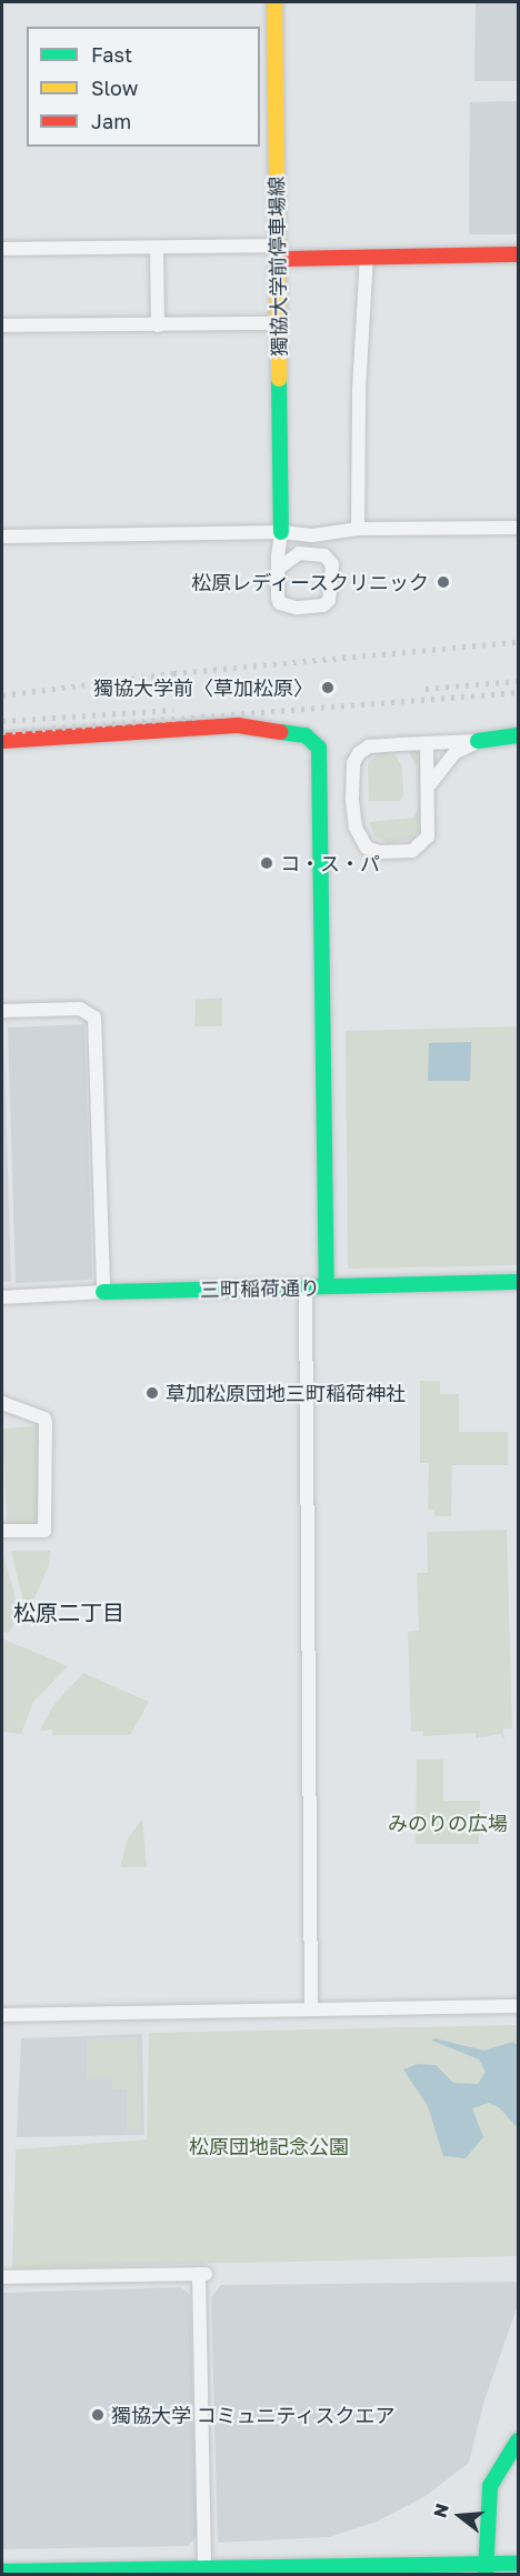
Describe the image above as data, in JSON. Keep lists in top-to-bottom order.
{
  "streets": {
    "street": ["獨協大学前停車場線", "三町稲荷通り"]
  },
  "districts": ["松原二丁目"],
  "parks": ["みのりの広場", "松原団地記念公園"],
  "places": [
    "松原レディースクリニック",
    "獨協大学前〈草加松原〉",
    "コ・ス・パ",
    "草加松原団地三町稲荷神社",
    "獨協大学 コミュニティスクエア"
  ],
  "legend": ["Fast", "Slow", "Jam"],
  "north": "left"
}
